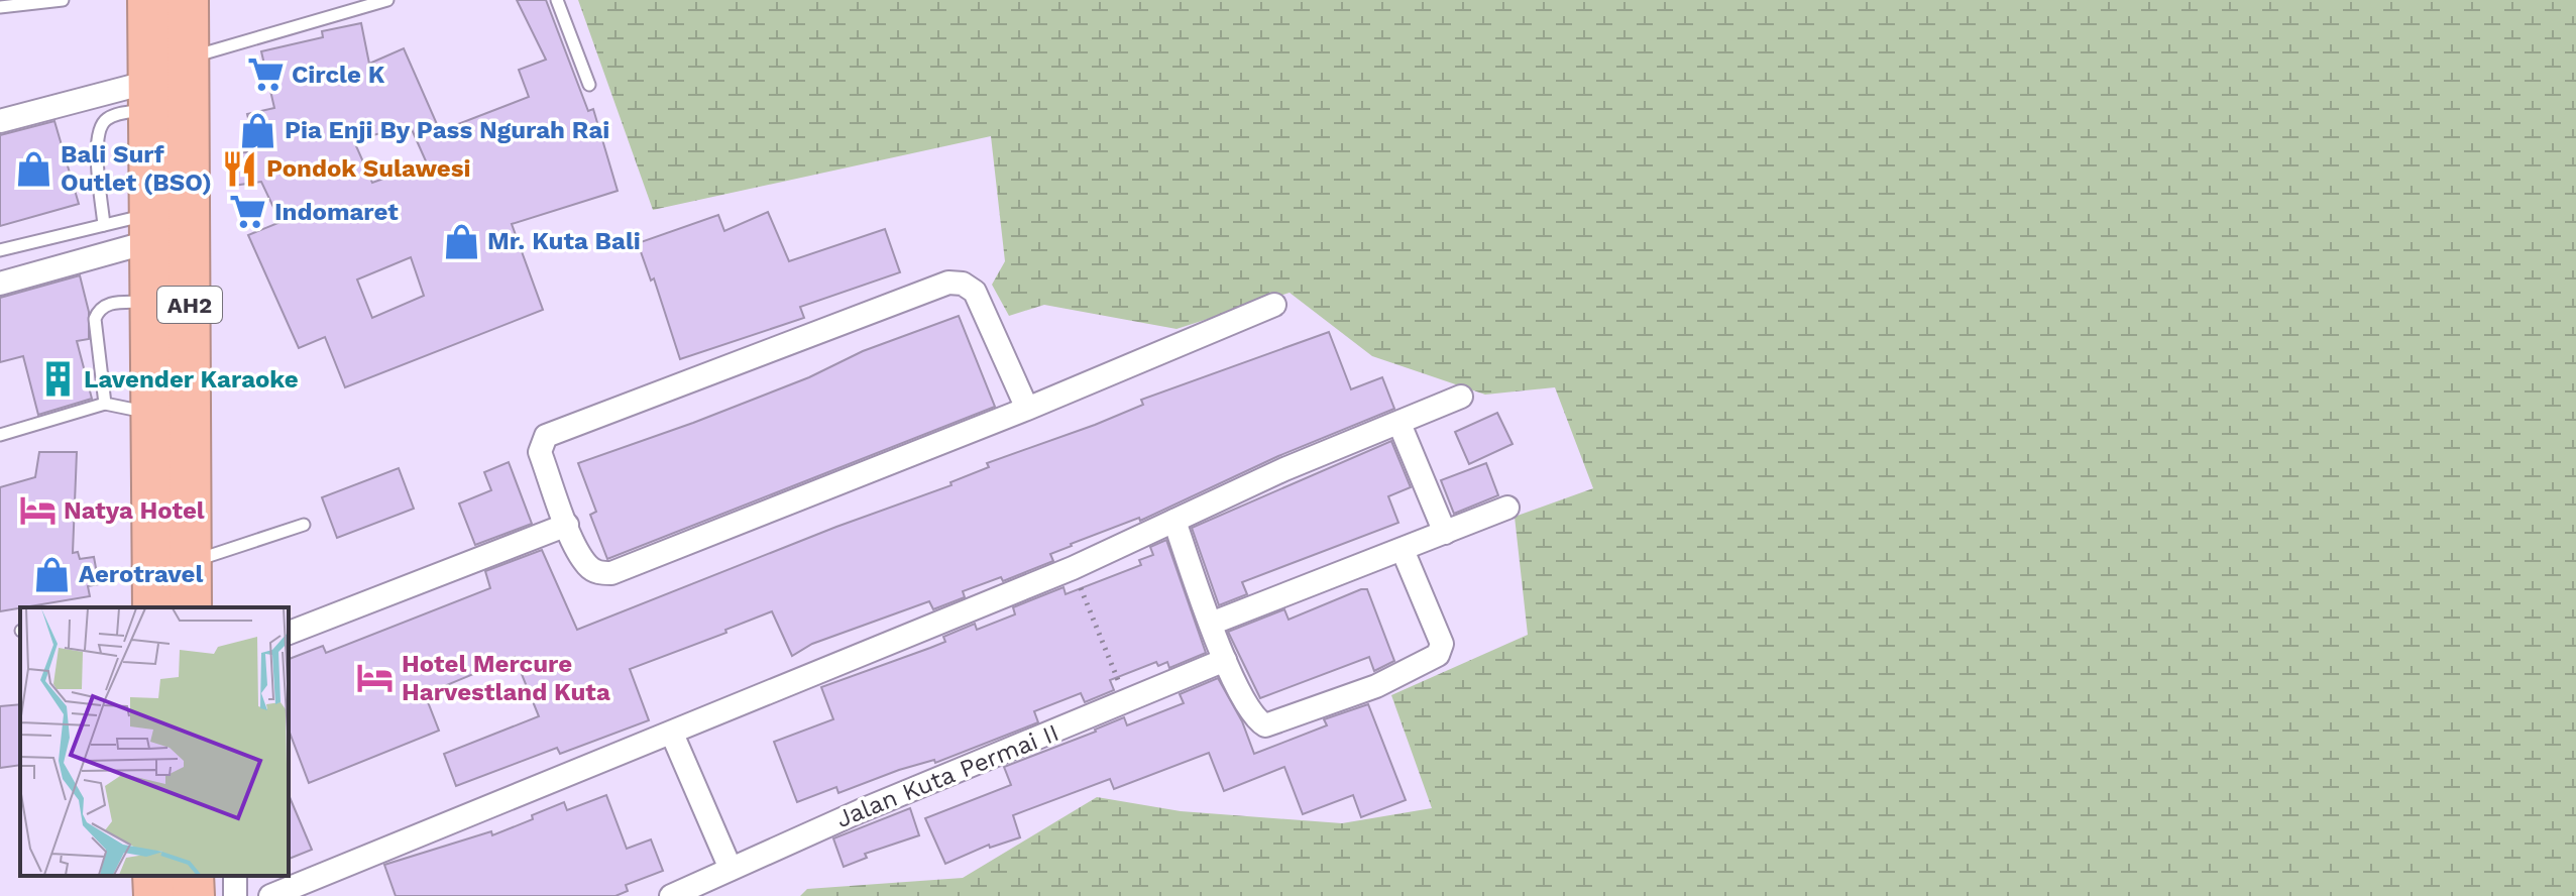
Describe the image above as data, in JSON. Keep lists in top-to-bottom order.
{
  "streets": {
    "highway": ["AH2"],
    "street": ["Jalan Kuta Permai II"]
  },
  "places": {
    "supermarket": ["Circle K", "Indomaret"],
    "shop": [
      "Pia Enji By Pass Ngurah Rai",
      "Bali Surf Outlet (BSO)",
      "Mr. Kuta Bali",
      "Aerotravel"
    ],
    "restaurant": ["Pondok Sulawesi"],
    "building": ["Lavender Karaoke"],
    "hotel": ["Natya Hotel", "Hotel Mercure Harvestland Kuta"]
  }
}
